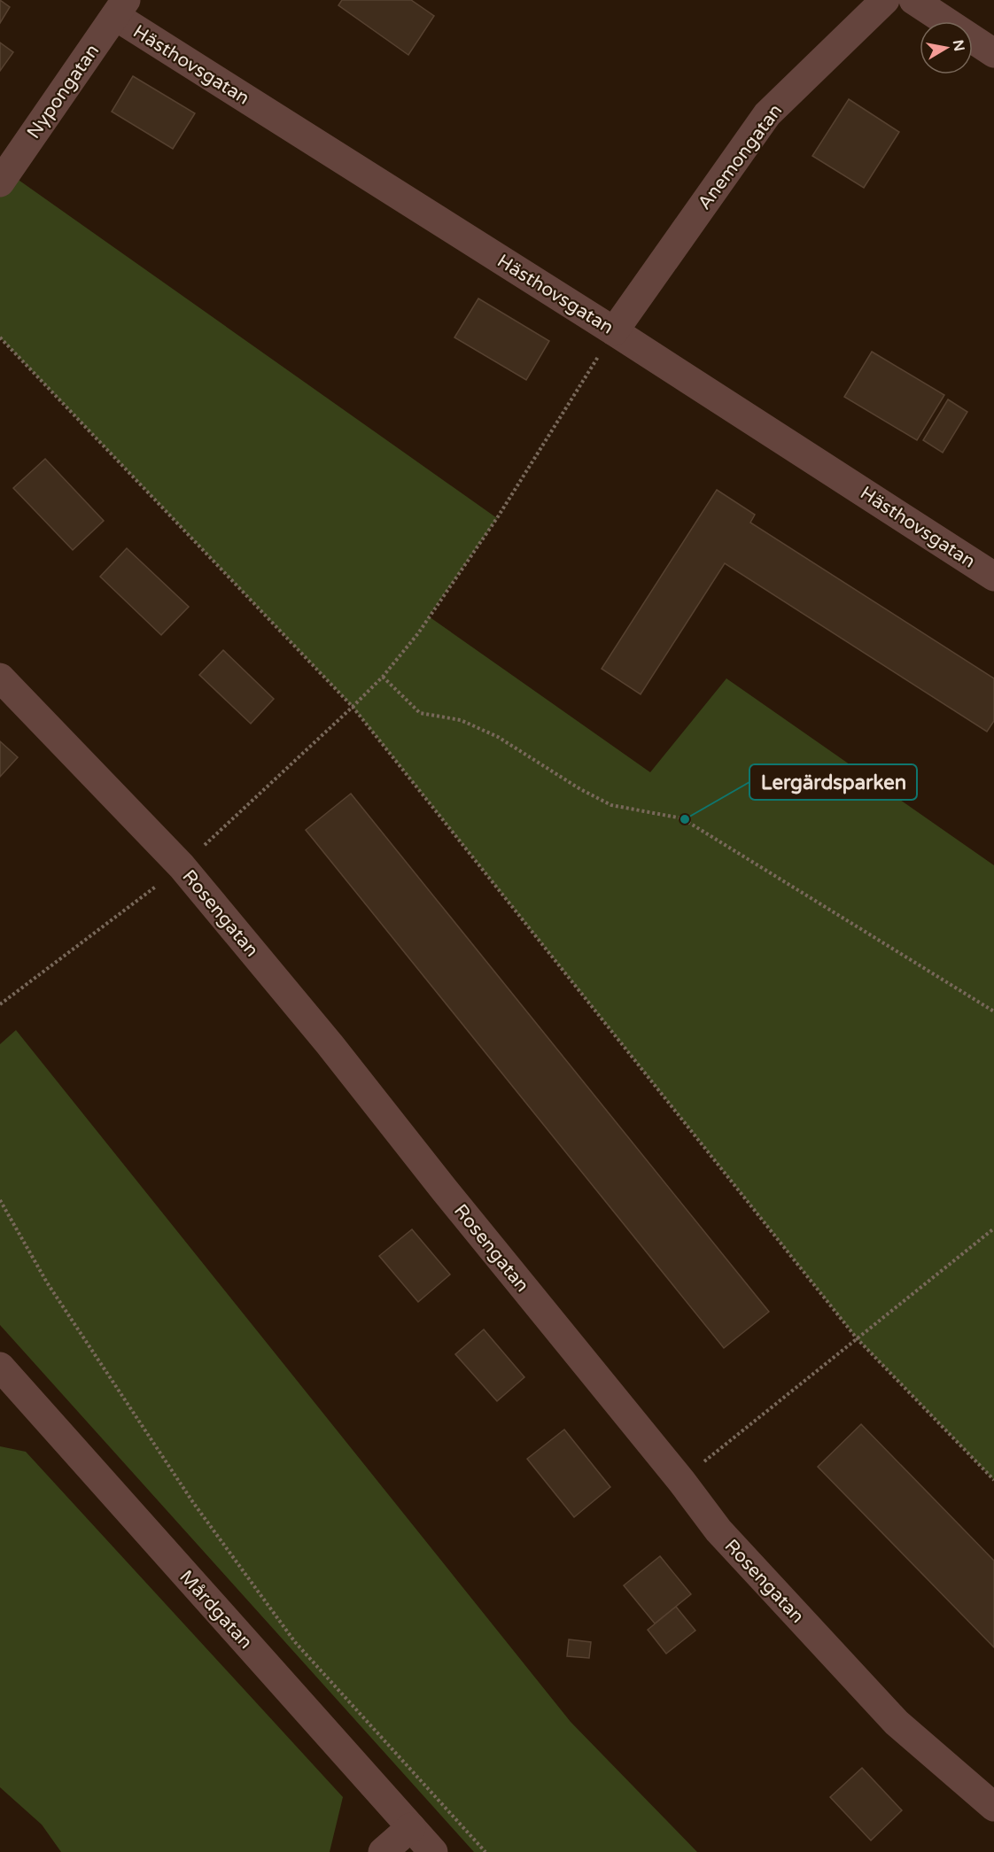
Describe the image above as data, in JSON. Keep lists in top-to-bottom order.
{
  "streets": {
    "street": [
      "Hästhovsgatan",
      "Nypongatan",
      "Anemongatan",
      "Rosengatan",
      "Mårdgatan"
    ]
  },
  "crossings": [
    ["Hästhovsgatan", "Nypongatan"],
    ["Hästhovsgatan", "Anemongatan"]
  ],
  "places": ["Lergärdsparken"],
  "north": "right"
}
